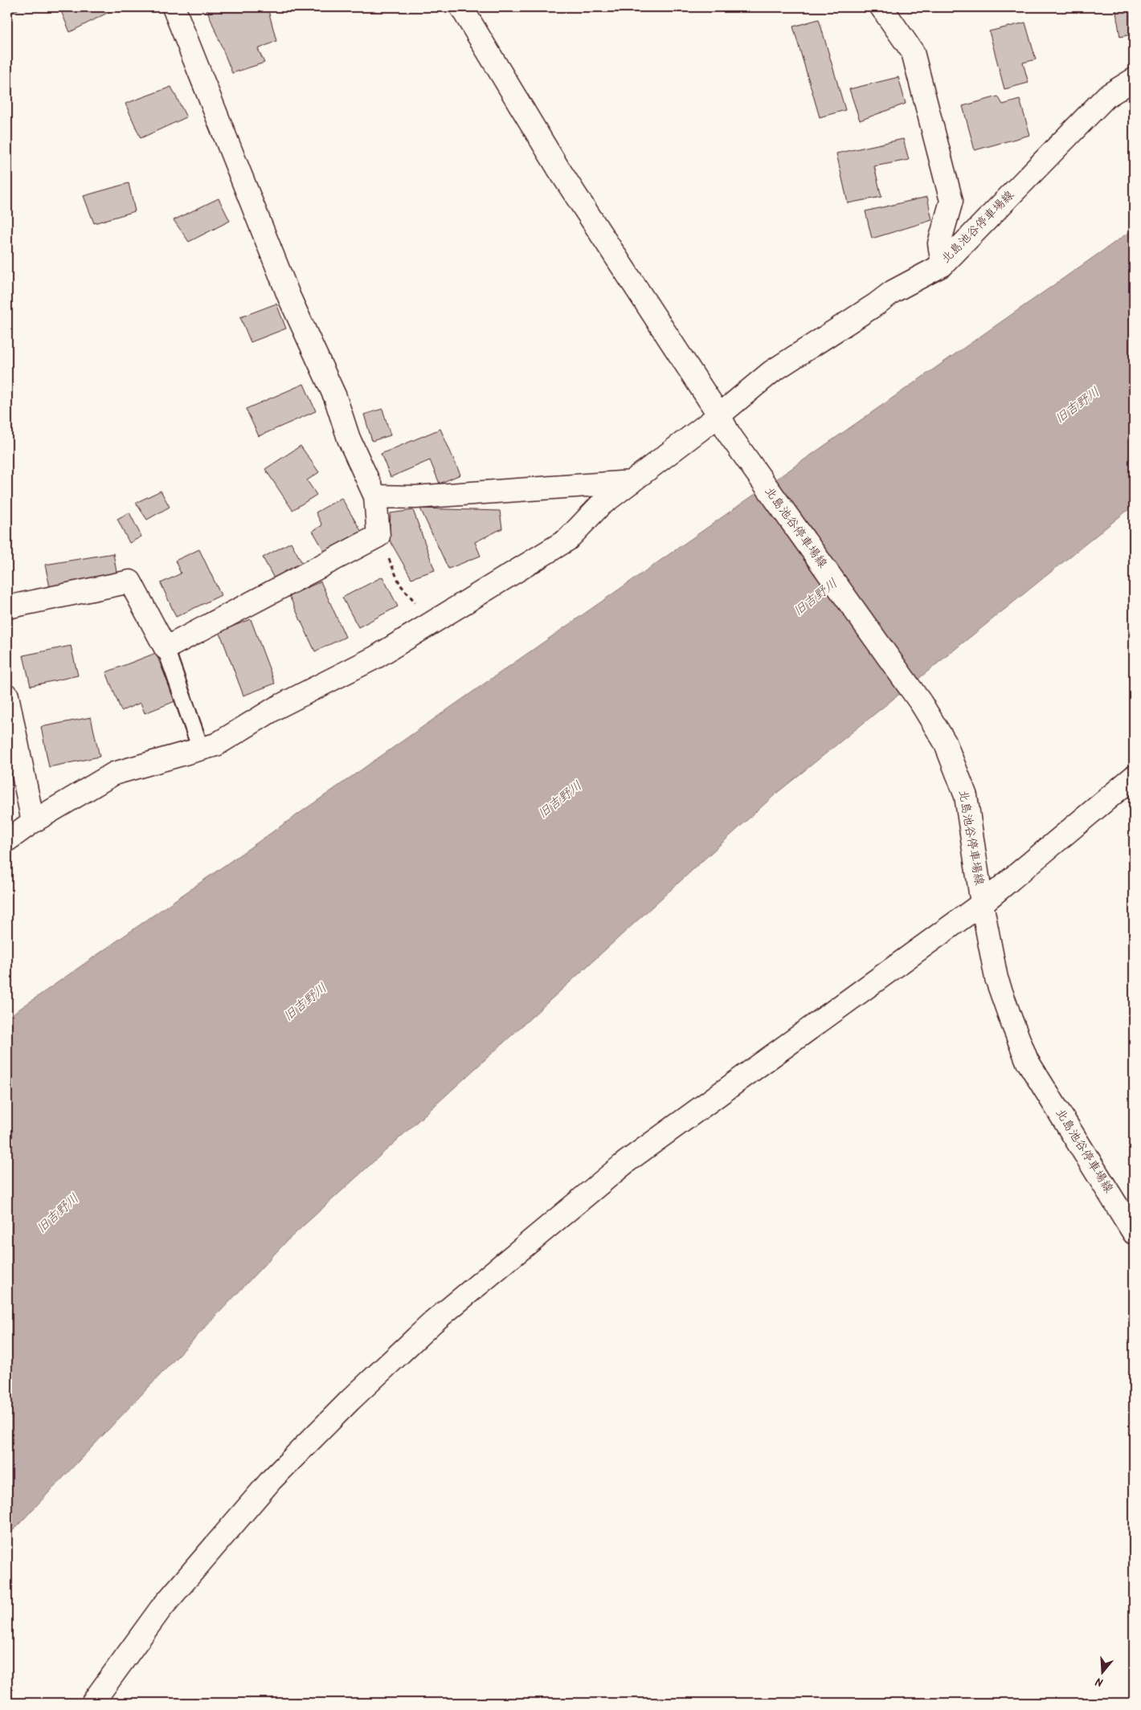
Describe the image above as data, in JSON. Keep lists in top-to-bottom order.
{
  "streets": {
    "street": ["北島池谷停車場線"]
  },
  "water": ["旧吉野川"],
  "north": "bottom"
}
